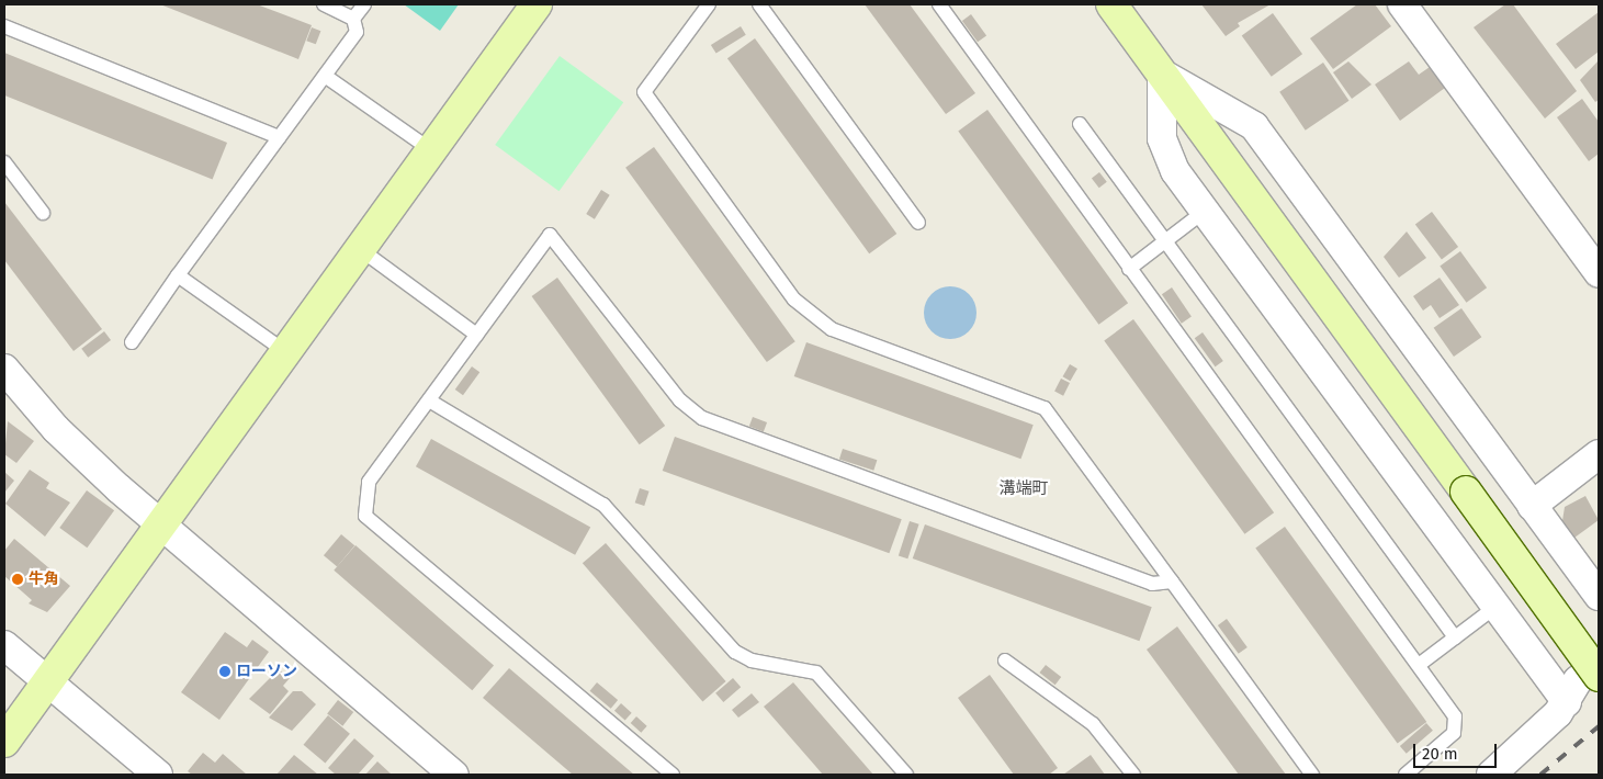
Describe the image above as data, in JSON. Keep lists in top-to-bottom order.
{
  "districts": ["溝端町"],
  "places": ["牛角", "ローソン"],
  "scale_bar": "20 m"
}
